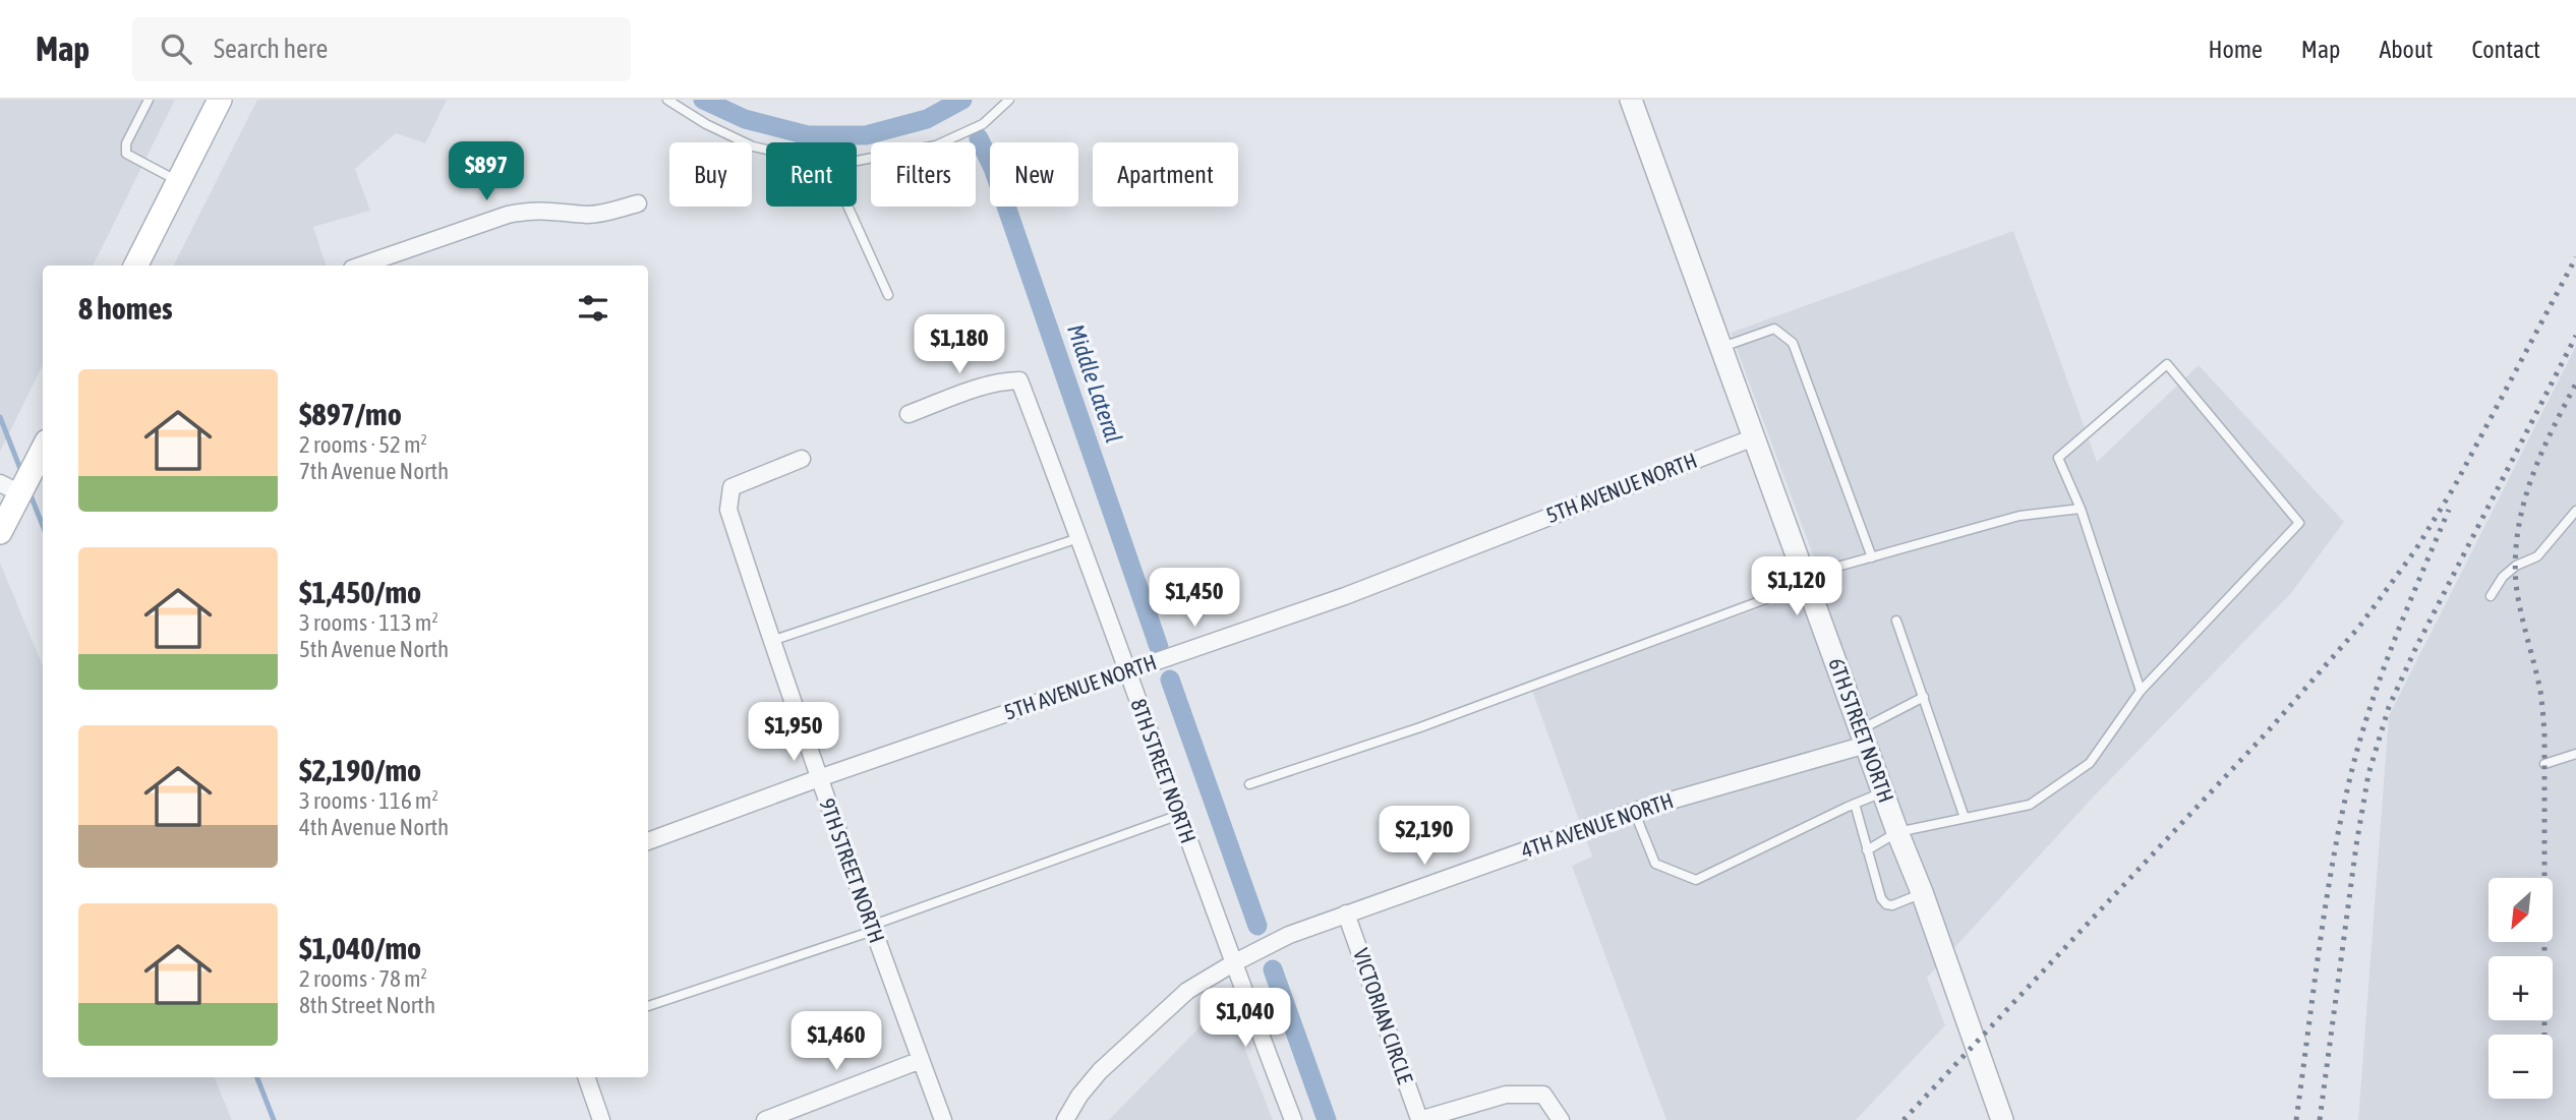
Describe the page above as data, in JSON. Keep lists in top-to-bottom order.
{
  "streets": {
    "street": [
      "5TH AVENUE NORTH",
      "6TH STREET NORTH",
      "8TH STREET NORTH",
      "4TH AVENUE NORTH",
      "9TH STREET NORTH",
      "VICTORIAN CIRCLE"
    ]
  },
  "crossings": [
    ["5TH AVENUE NORTH", "6TH STREET NORTH"],
    ["5TH AVENUE NORTH", "8TH STREET NORTH"],
    ["5TH AVENUE NORTH", "9TH STREET NORTH"],
    ["6TH STREET NORTH", "4TH AVENUE NORTH"],
    ["8TH STREET NORTH", "4TH AVENUE NORTH"],
    ["4TH AVENUE NORTH", "VICTORIAN CIRCLE"]
  ],
  "water": ["Middle Lateral"],
  "north": "bottom left",
  "page": {
    "header": "Map",
    "search": "Search here",
    "nav": [
      "Home",
      "Map",
      "About",
      "Contact"
    ],
    "price": [
      "$897",
      "$1,180",
      "$1,120",
      "$1,450",
      "$1,950",
      "$2,190",
      "$1,040",
      "$1,460"
    ],
    "chip": [
      "Buy",
      "Rent",
      "Filters",
      "New",
      "Apartment"
    ],
    "heading": "8 homes",
    "list": [
      {
        "name": "$897/mo",
        "note": "2 rooms · 52 m² · 7th Avenue North"
      },
      {
        "name": "$1,450/mo",
        "note": "3 rooms · 113 m² · 5th Avenue North"
      },
      {
        "name": "$2,190/mo",
        "note": "3 rooms · 116 m² · 4th Avenue North"
      },
      {
        "name": "$1,040/mo",
        "note": "2 rooms · 78 m² · 8th Street North"
      }
    ],
    "map_buttons": ["+", "−"]
  }
}
